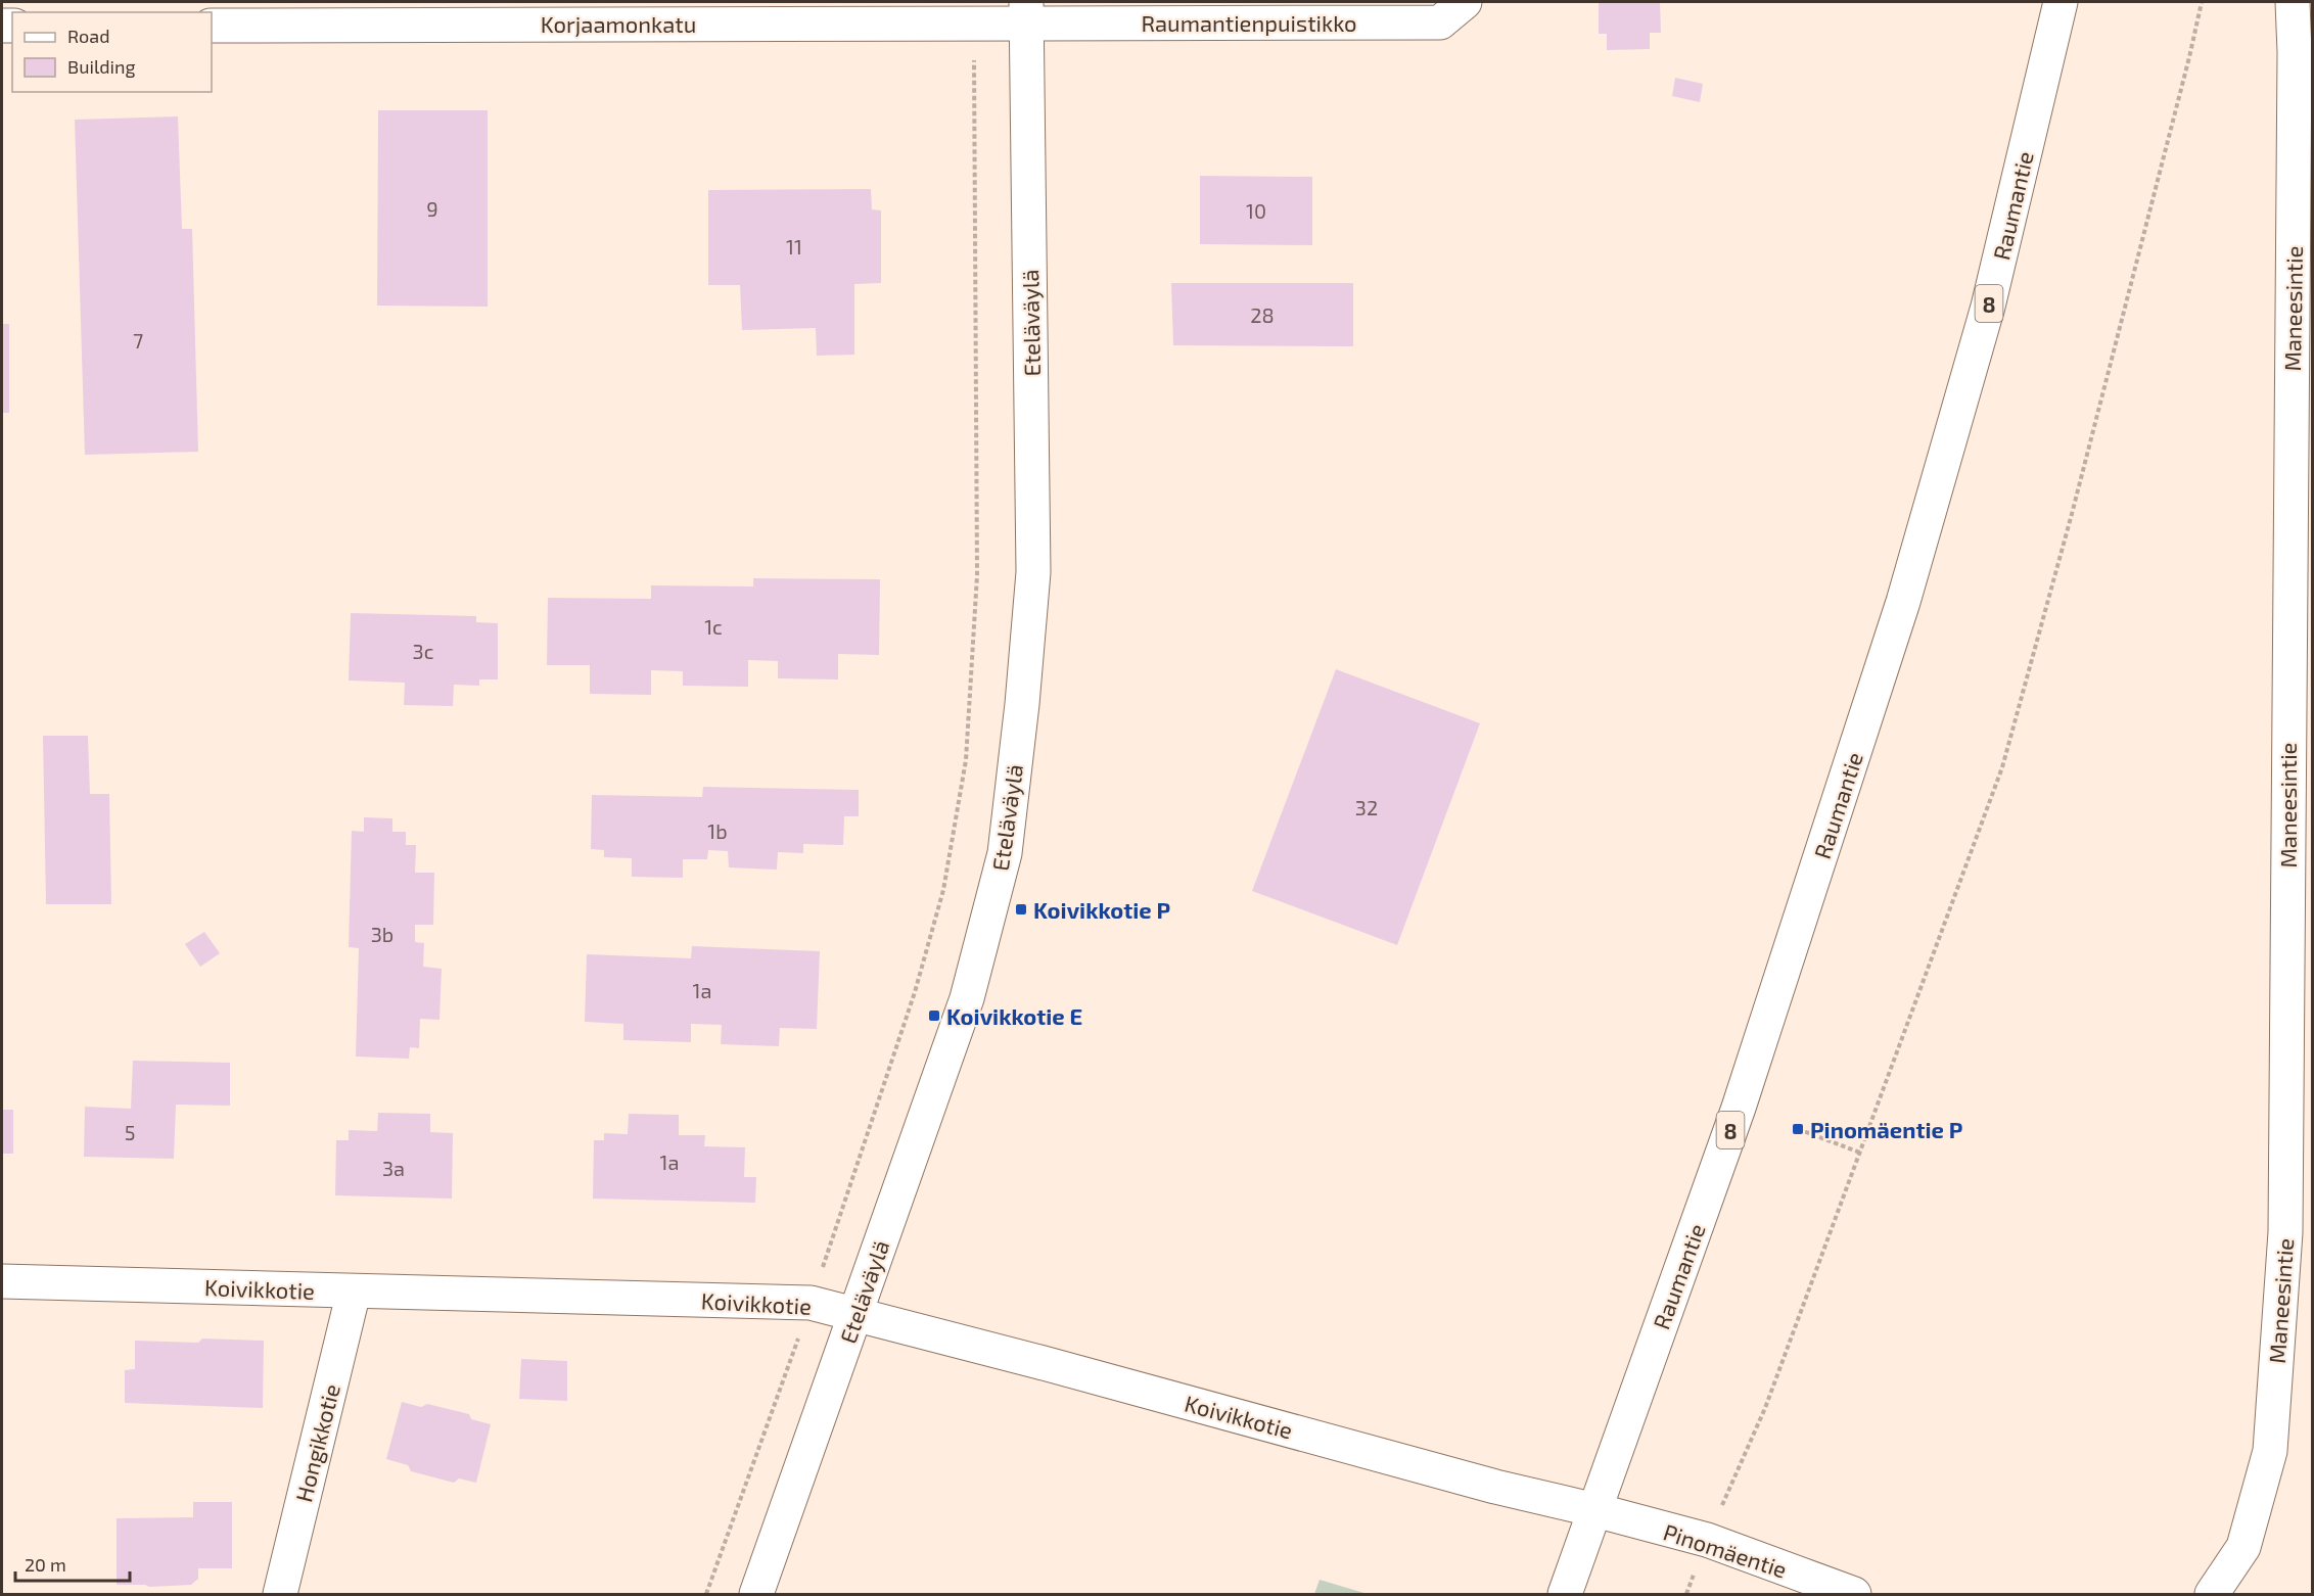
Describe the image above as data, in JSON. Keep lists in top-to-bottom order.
{
  "streets": {
    "main road": [
      "Raumantienpuistikko",
      "Korjaamonkatu",
      "Raumantie",
      "8",
      "Maneesintie",
      "Eteläväylä",
      "Koivikkotie",
      "Hongikkotie",
      "Pinomäentie"
    ]
  },
  "crossings": [
    ["Raumantienpuistikko", "Korjaamonkatu"],
    ["Raumantienpuistikko", "Eteläväylä"],
    ["Korjaamonkatu", "Eteläväylä"],
    ["Raumantie", "Koivikkotie"],
    ["Raumantie", "Pinomäentie"],
    ["Eteläväylä", "Koivikkotie"],
    ["Koivikkotie", "Hongikkotie"],
    ["Koivikkotie", "Pinomäentie"]
  ],
  "places": {
    "transit": ["Koivikkotie P", "Koivikkotie E", "Pinomäentie P"]
  },
  "house_numbers": [
    "9",
    "10",
    "11",
    "28",
    "7",
    "1c",
    "3c",
    "32",
    "1b",
    "3b",
    "1a",
    "5",
    "1a",
    "3a"
  ],
  "legend": ["Road", "Building"],
  "scale_bar": "20 m"
}
